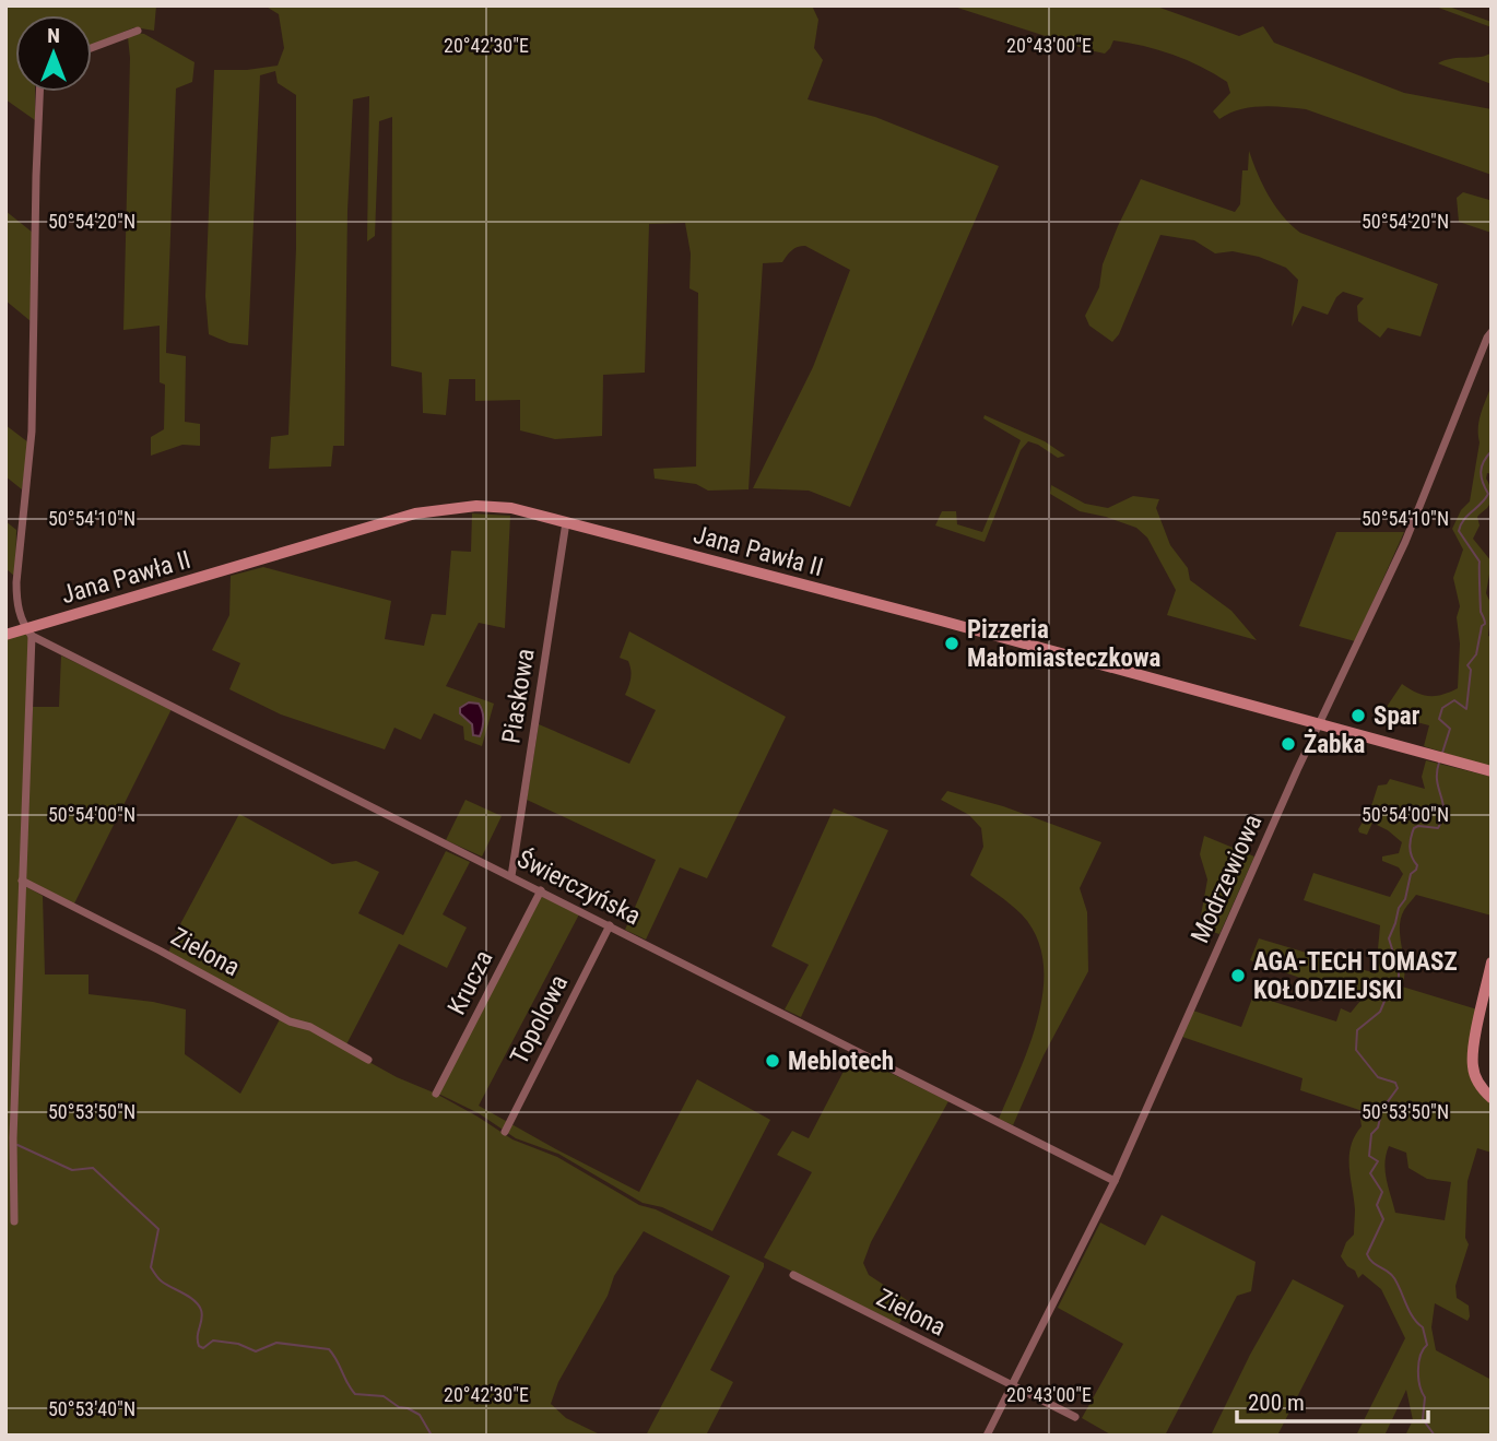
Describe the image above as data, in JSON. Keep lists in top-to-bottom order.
{
  "streets": {
    "main road": ["Jana Pawła II"],
    "street": [
      "Piaskowa",
      "Modrzewiowa",
      "Świerczyńska",
      "Zielona",
      "Krucza",
      "Topolowa"
    ]
  },
  "crossings": [
    ["Jana Pawła II", "Piaskowa"],
    ["Jana Pawła II", "Modrzewiowa"],
    ["Jana Pawła II", "Świerczyńska"],
    ["Piaskowa", "Świerczyńska"],
    ["Modrzewiowa", "Świerczyńska"],
    ["Modrzewiowa", "Zielona"],
    ["Świerczyńska", "Krucza"],
    ["Świerczyńska", "Topolowa"]
  ],
  "places": [
    "Pizzeria Małomiasteczkowa",
    "Spar",
    "Żabka",
    "AGA-TECH TOMASZ KOŁODZIEJSKI",
    "Meblotech"
  ],
  "scale_bar": "200 m",
  "north": "top",
  "coordinates": [
    "20°42'30\"E",
    "20°43'00\"E",
    "50°54'20\"N",
    "50°54'10\"N",
    "50°54'00\"N",
    "50°53'50\"N",
    "50°53'40\"N"
  ]
}
